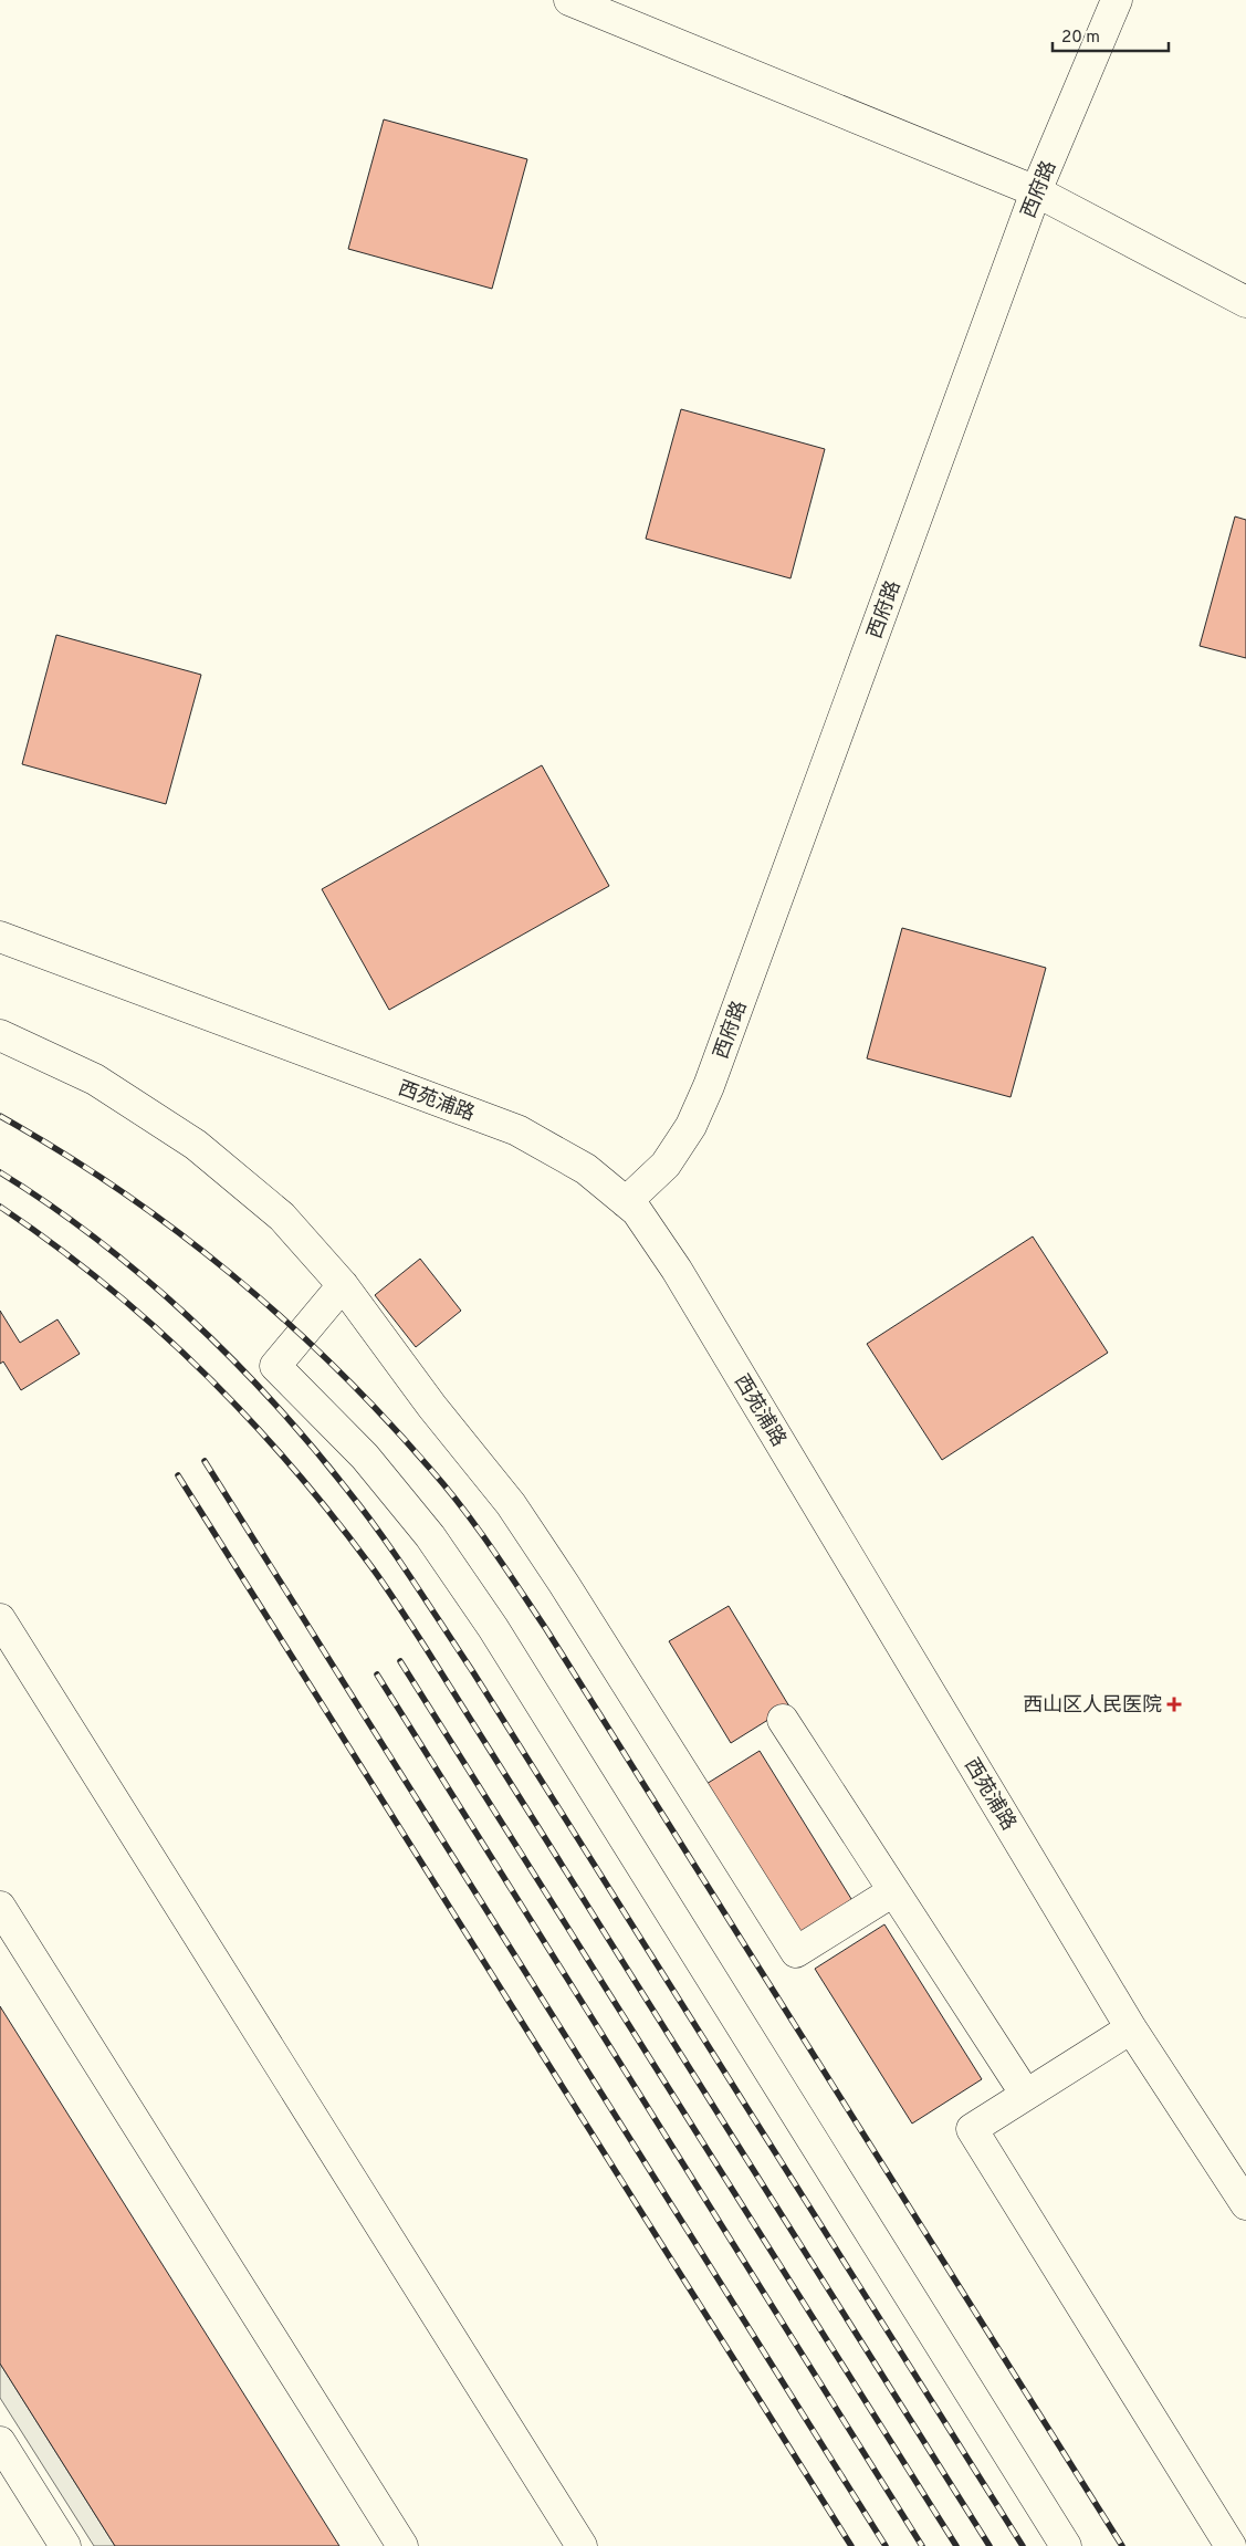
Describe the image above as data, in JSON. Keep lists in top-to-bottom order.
{
  "streets": {
    "street": ["西府路", "西苑浦路"]
  },
  "crossings": [
    ["西府路", "西苑浦路"]
  ],
  "places": {
    "health": ["西山区人民医院"]
  },
  "scale_bar": "20 m"
}
